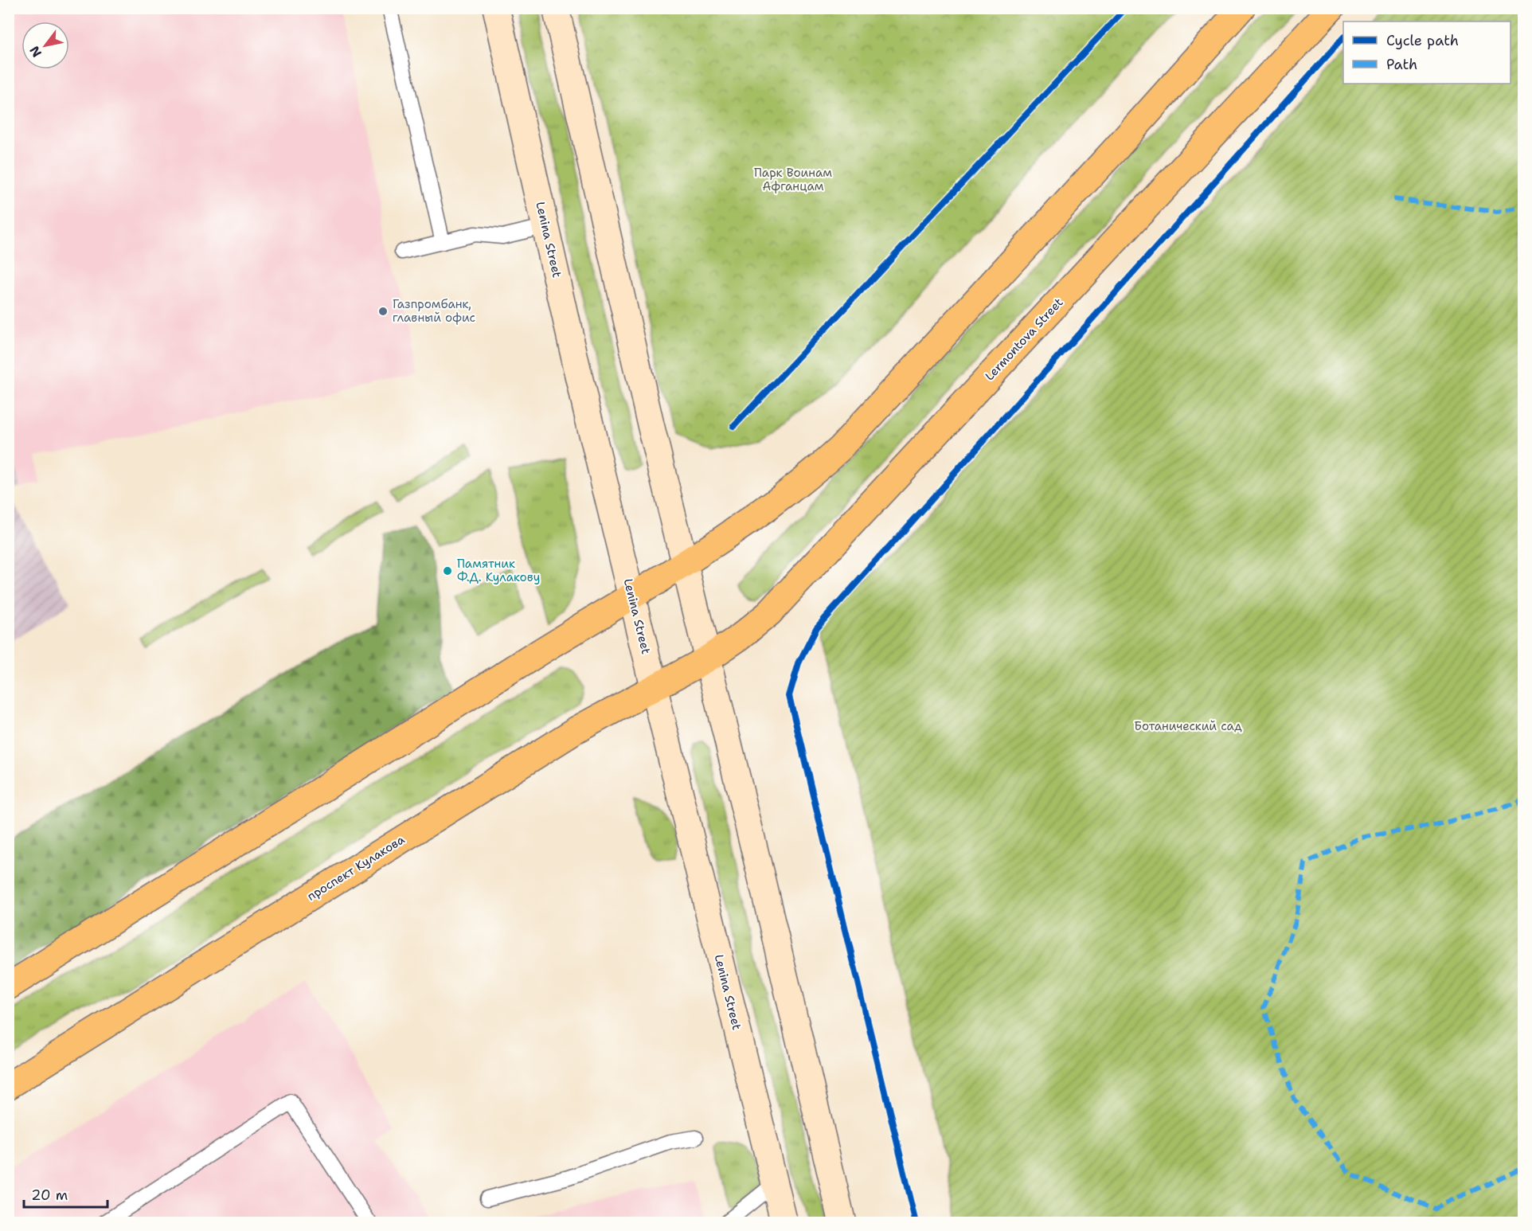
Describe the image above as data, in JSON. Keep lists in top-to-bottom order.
{
  "streets": {
    "main road": ["Lenina Street", "Lermontova Street", "проспект Кулакова"]
  },
  "crossings": [
    ["Lenina Street", "проспект Кулакова"],
    ["Lermontova Street", "проспект Кулакова"]
  ],
  "parks": ["Парк Воинам Афганцам", "Ботанический сад"],
  "places": ["Газпромбанк, главный офис", "Памятник Ф.Д. Кулакову"],
  "legend": ["Cycle path", "Path"],
  "scale_bar": "20 m",
  "north": "bottom left"
}
